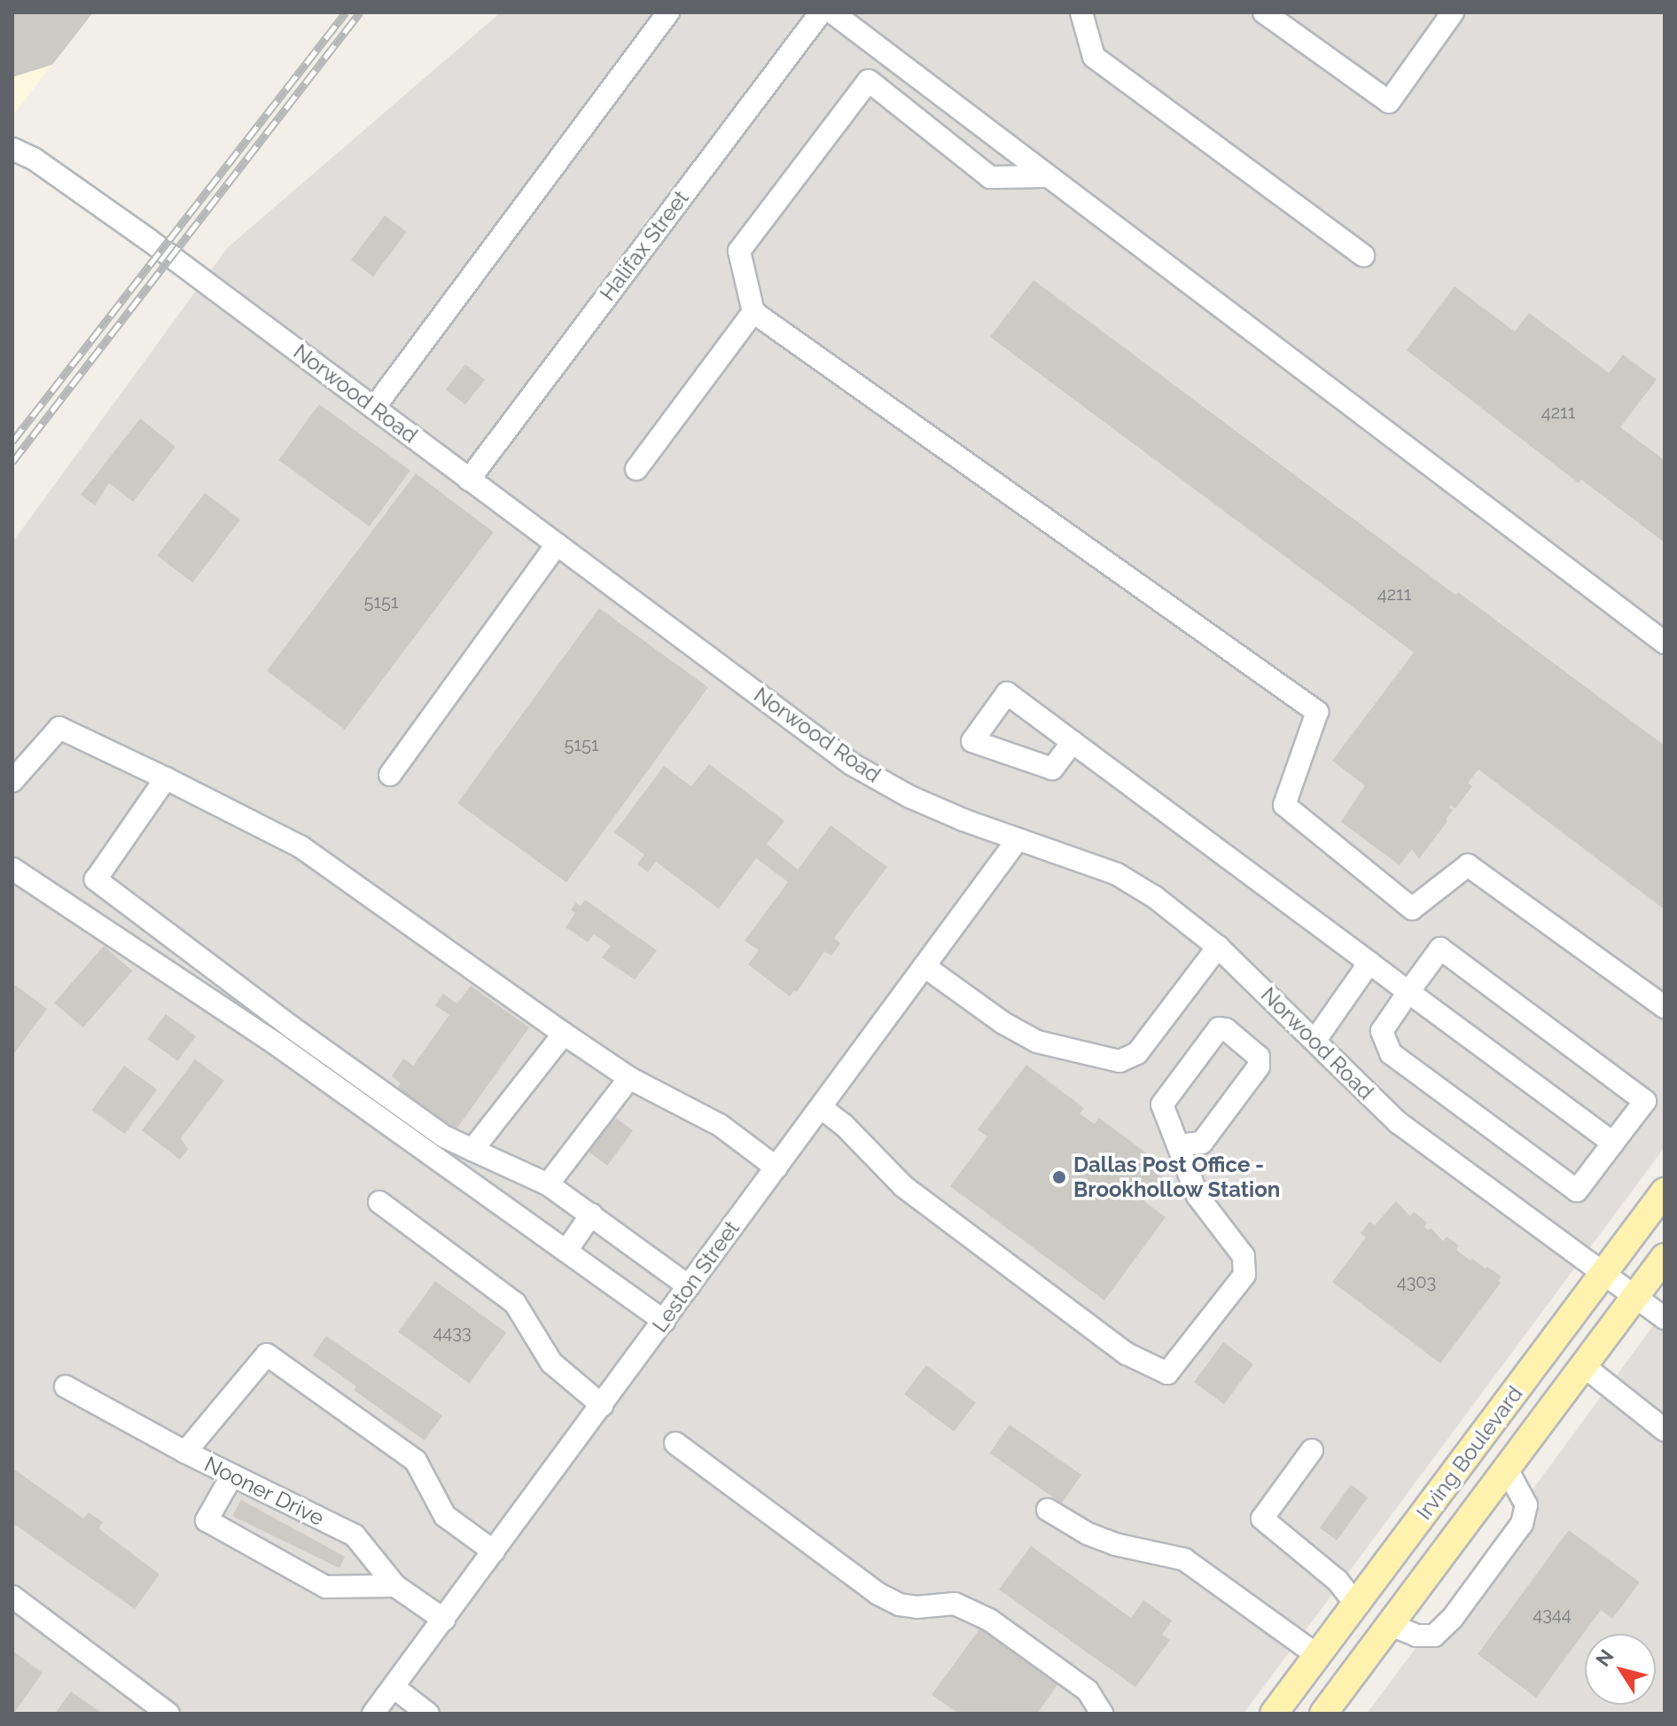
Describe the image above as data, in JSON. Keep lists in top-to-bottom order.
{
  "streets": {
    "main road": ["Irving Boulevard"],
    "street": [
      "Halifax Street",
      "Norwood Road",
      "Leston Street",
      "Nooner Drive"
    ]
  },
  "crossings": [
    ["Halifax Street", "Norwood Road"],
    ["Norwood Road", "Leston Street"],
    ["Norwood Road", "Irving Boulevard"],
    ["Leston Street", "Nooner Drive"]
  ],
  "places": ["Dallas Post Office - Brookhollow Station"],
  "house_numbers": [
    "4211",
    "4211",
    "5151",
    "5151",
    "4303",
    "4433",
    "4344"
  ],
  "north": "top left"
}
